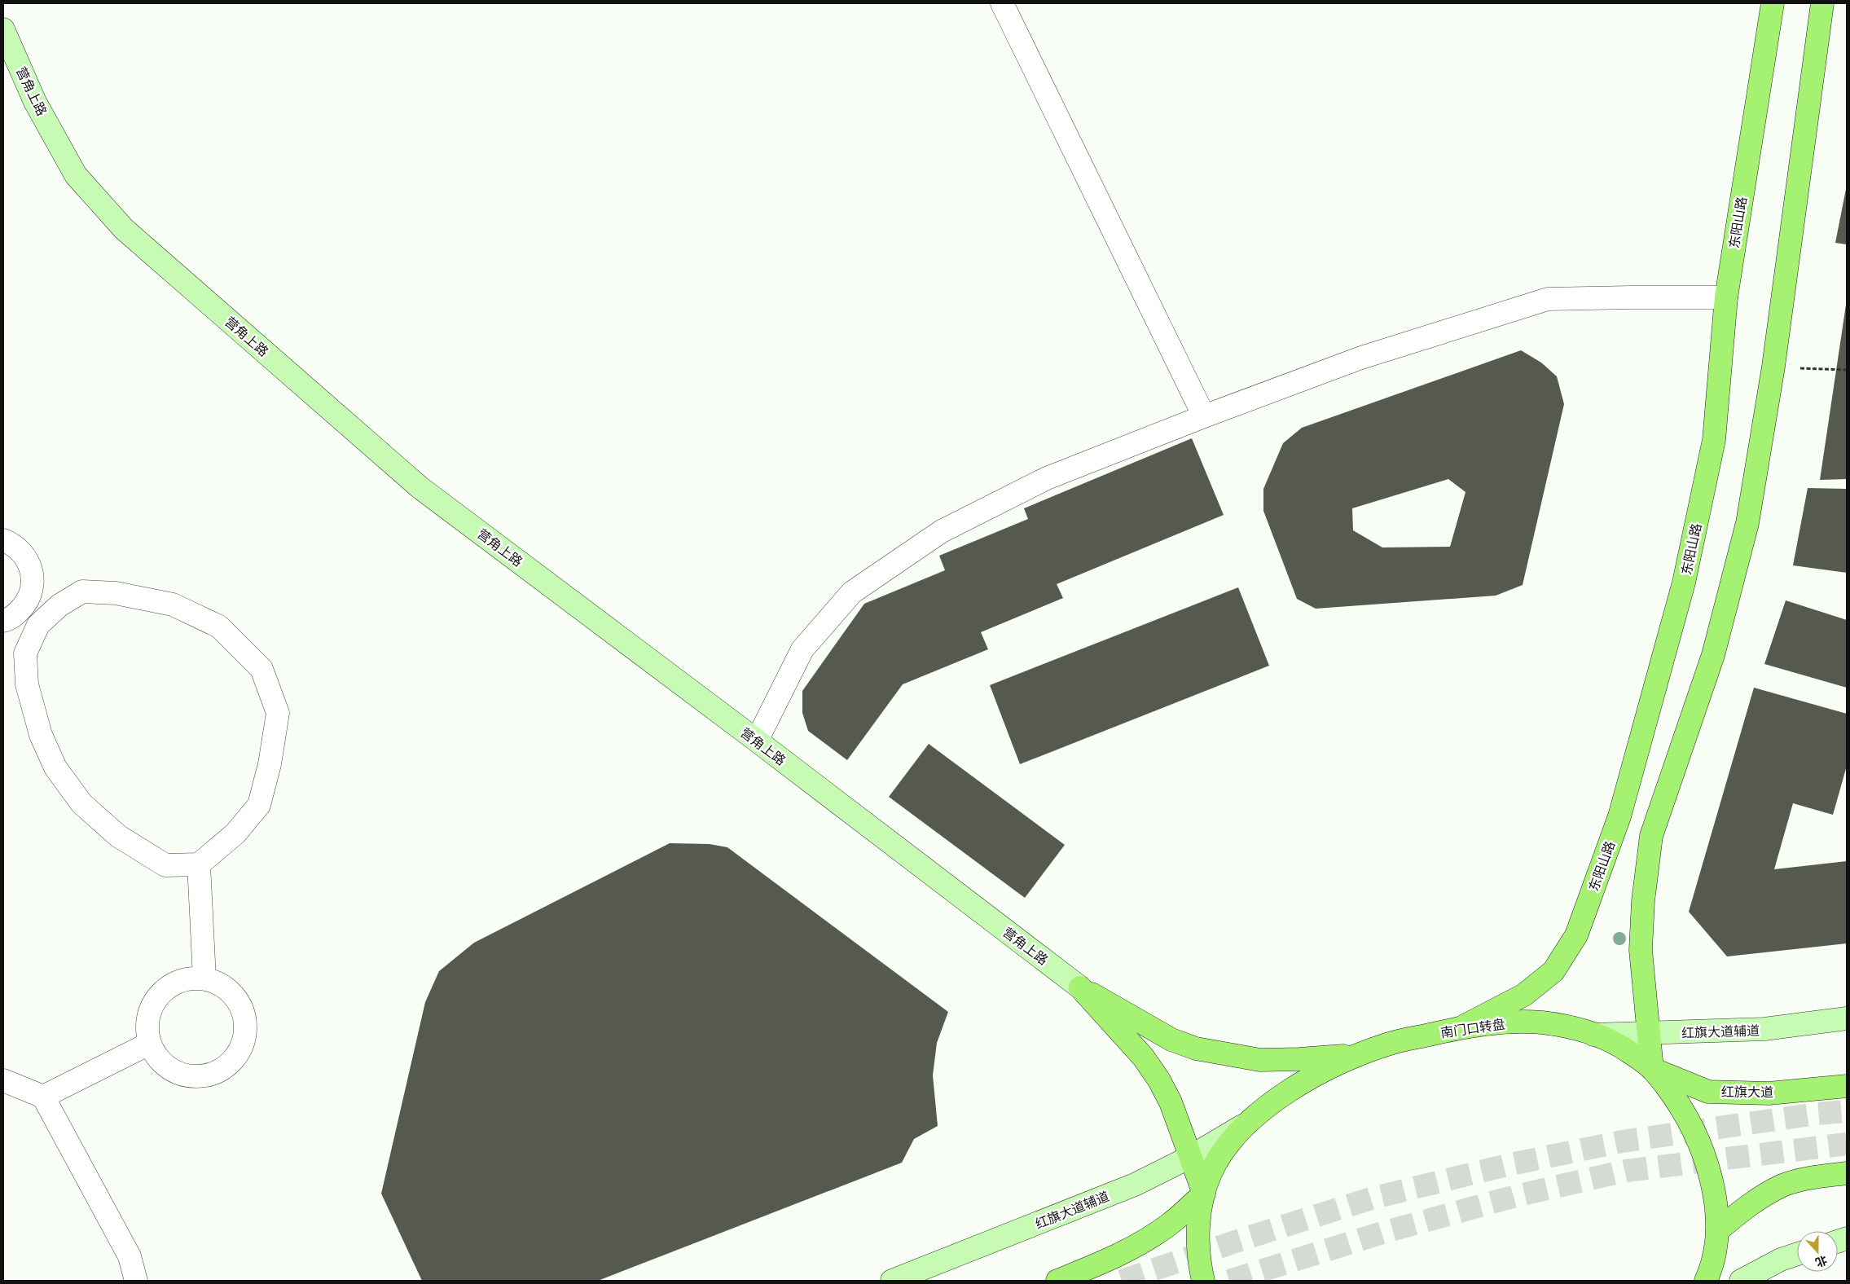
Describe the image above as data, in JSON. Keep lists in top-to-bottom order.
{
  "streets": {
    "main road": ["东阳山路", "南门口转盘", "红旗大道"],
    "street": ["营角上路", "红旗大道辅道"]
  },
  "crossings": [
    ["东阳山路", "南门口转盘"],
    ["南门口转盘", "红旗大道辅道"],
    ["南门口转盘", "红旗大道"]
  ],
  "north": "bottom"
}
